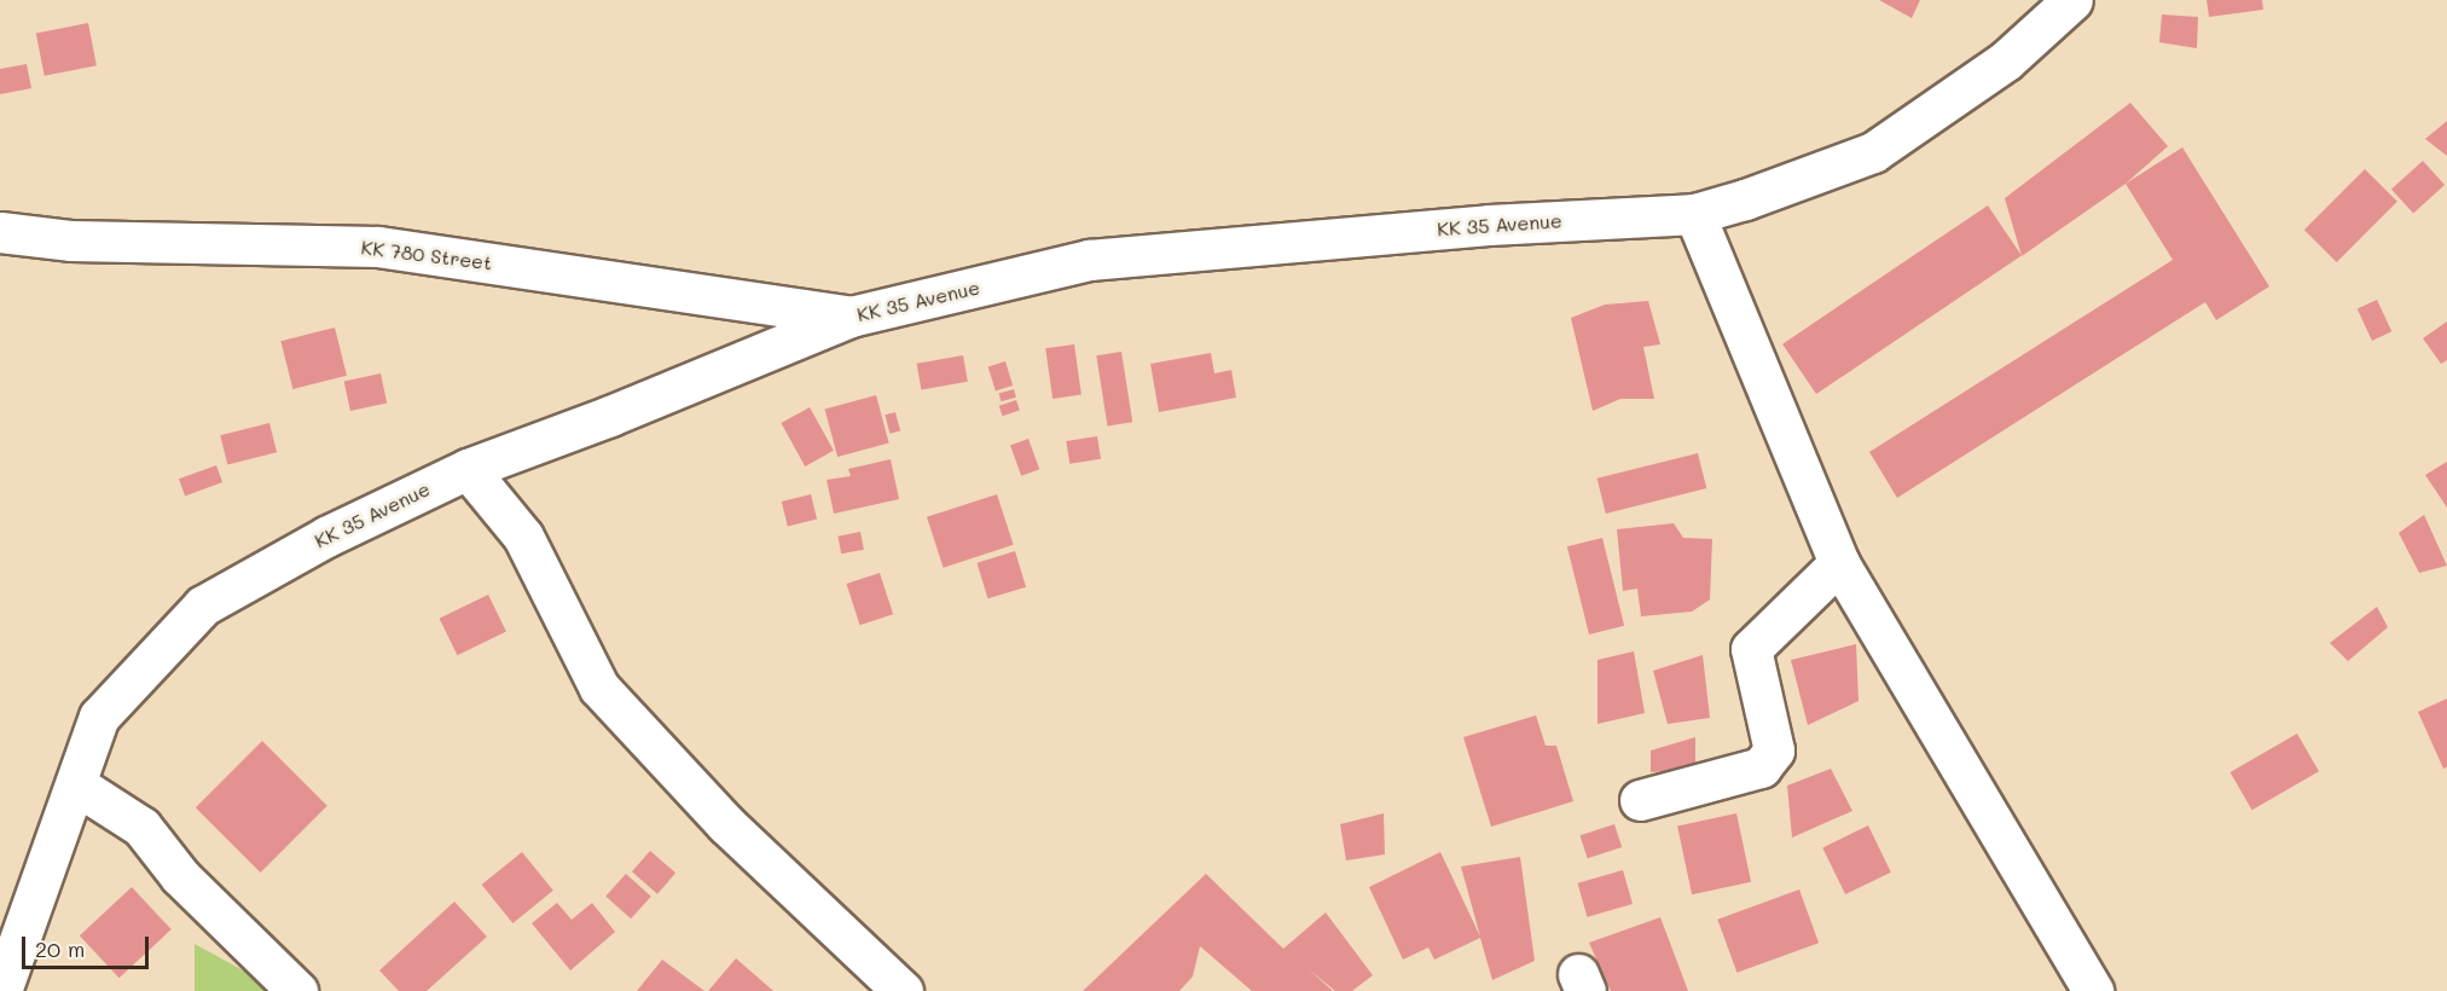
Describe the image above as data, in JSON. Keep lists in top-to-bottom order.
{
  "streets": {
    "street": ["KK 35 Avenue", "KK 780 Street"]
  },
  "crossings": [
    ["KK 35 Avenue", "KK 780 Street"]
  ],
  "scale_bar": "20 m"
}
